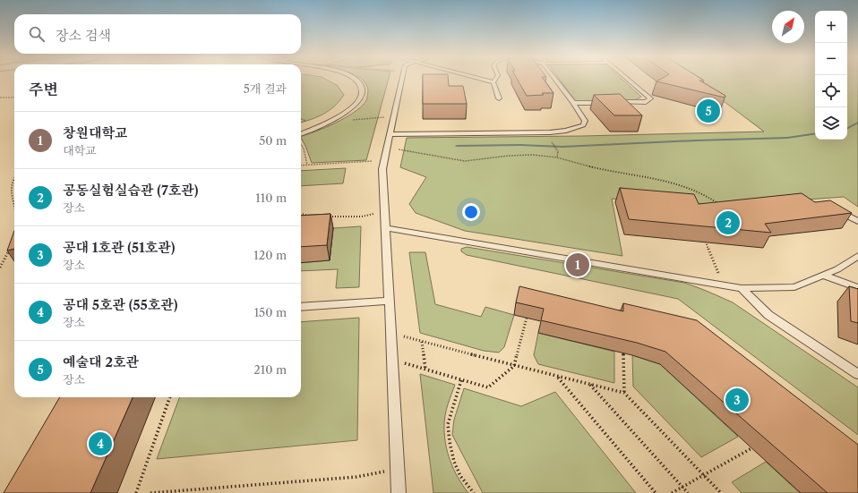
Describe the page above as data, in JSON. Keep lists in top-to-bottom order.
{
  "north": "top right",
  "page": {
    "map_buttons": ["+", "−"],
    "search": "장소 검색",
    "heading": ["주변", "5개 결과"],
    "pins": [
      "5",
      "2",
      "1",
      "3",
      "4"
    ],
    "list": [
      {
        "mark": "1",
        "name": "창원대학교",
        "note": "대학교",
        "value": "50 m"
      },
      {
        "mark": "2",
        "name": "공동실험실습관 (7호관)",
        "note": "장소",
        "value": "110 m"
      },
      {
        "mark": "3",
        "name": "공대 1호관 (51호관)",
        "note": "장소",
        "value": "120 m"
      },
      {
        "mark": "4",
        "name": "공대 5호관 (55호관)",
        "note": "장소",
        "value": "150 m"
      },
      {
        "mark": "5",
        "name": "예술대 2호관",
        "note": "장소",
        "value": "210 m"
      }
    ]
  }
}
